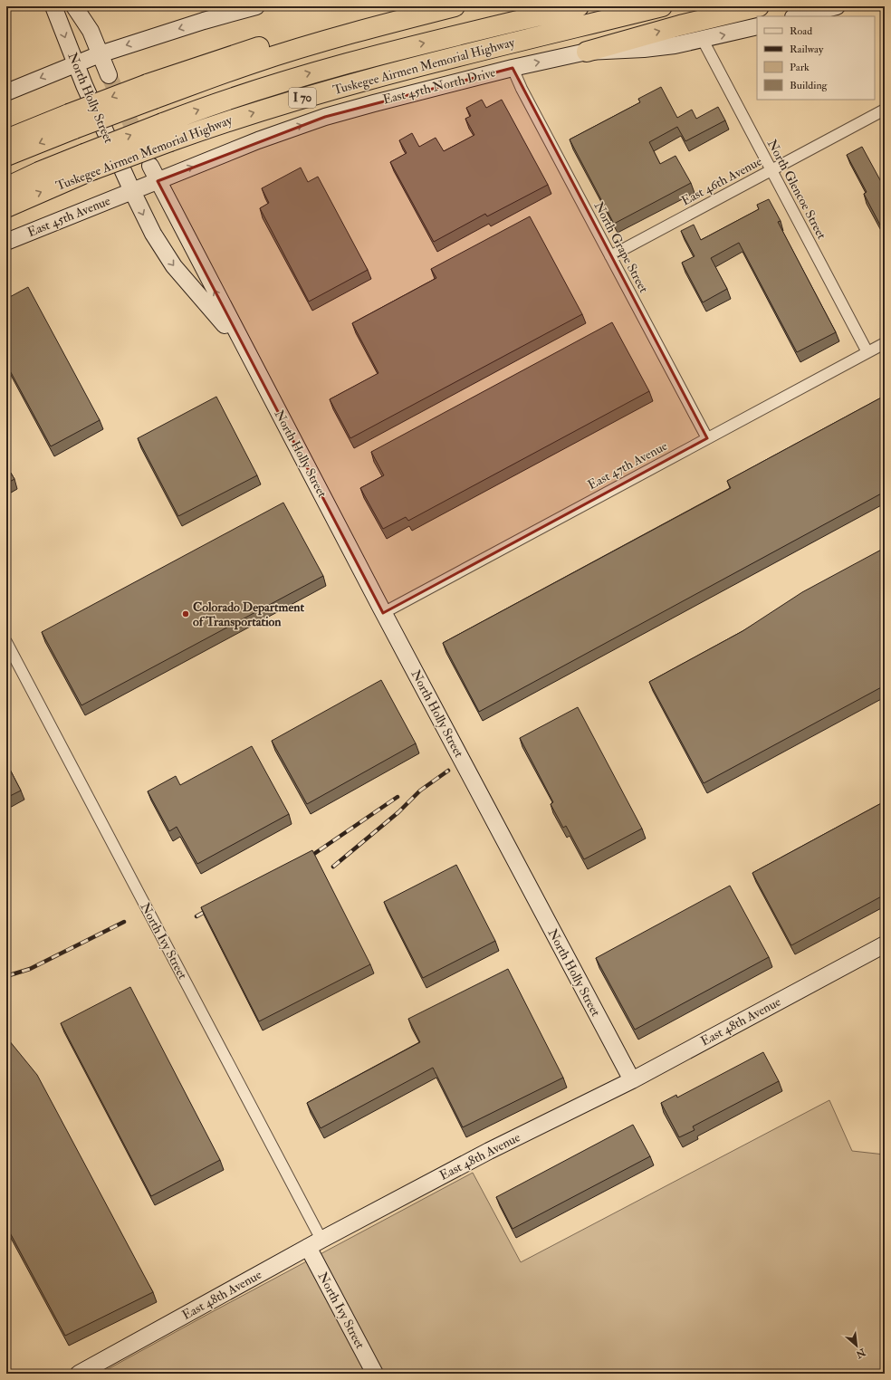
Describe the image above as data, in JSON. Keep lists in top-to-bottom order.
{
  "streets": {
    "highway": ["Tuskegee Airmen Memorial Highway", "I 70"],
    "street": [
      "East 45th North Drive",
      "North Holly Street",
      "East 46th Avenue",
      "North Glencoe Street",
      "East 45th Avenue",
      "North Grape Street",
      "East 47th Avenue",
      "North Ivy Street",
      "East 48th Avenue"
    ]
  },
  "crossings": [
    ["East 45th North Drive", "North Holly Street"],
    ["East 45th North Drive", "North Glencoe Street"],
    ["East 45th North Drive", "East 45th Avenue"],
    ["East 45th North Drive", "North Grape Street"],
    ["North Holly Street", "East 45th Avenue"],
    ["North Holly Street", "East 47th Avenue"],
    ["North Holly Street", "East 48th Avenue"],
    ["East 46th Avenue", "North Glencoe Street"],
    ["East 46th Avenue", "North Grape Street"],
    ["North Glencoe Street", "East 47th Avenue"],
    ["North Grape Street", "East 47th Avenue"],
    ["North Ivy Street", "East 48th Avenue"]
  ],
  "places": ["Colorado Department of Transportation"],
  "legend": [
    "Road",
    "Railway",
    "Park",
    "Building"
  ],
  "north": "bottom right"
}
